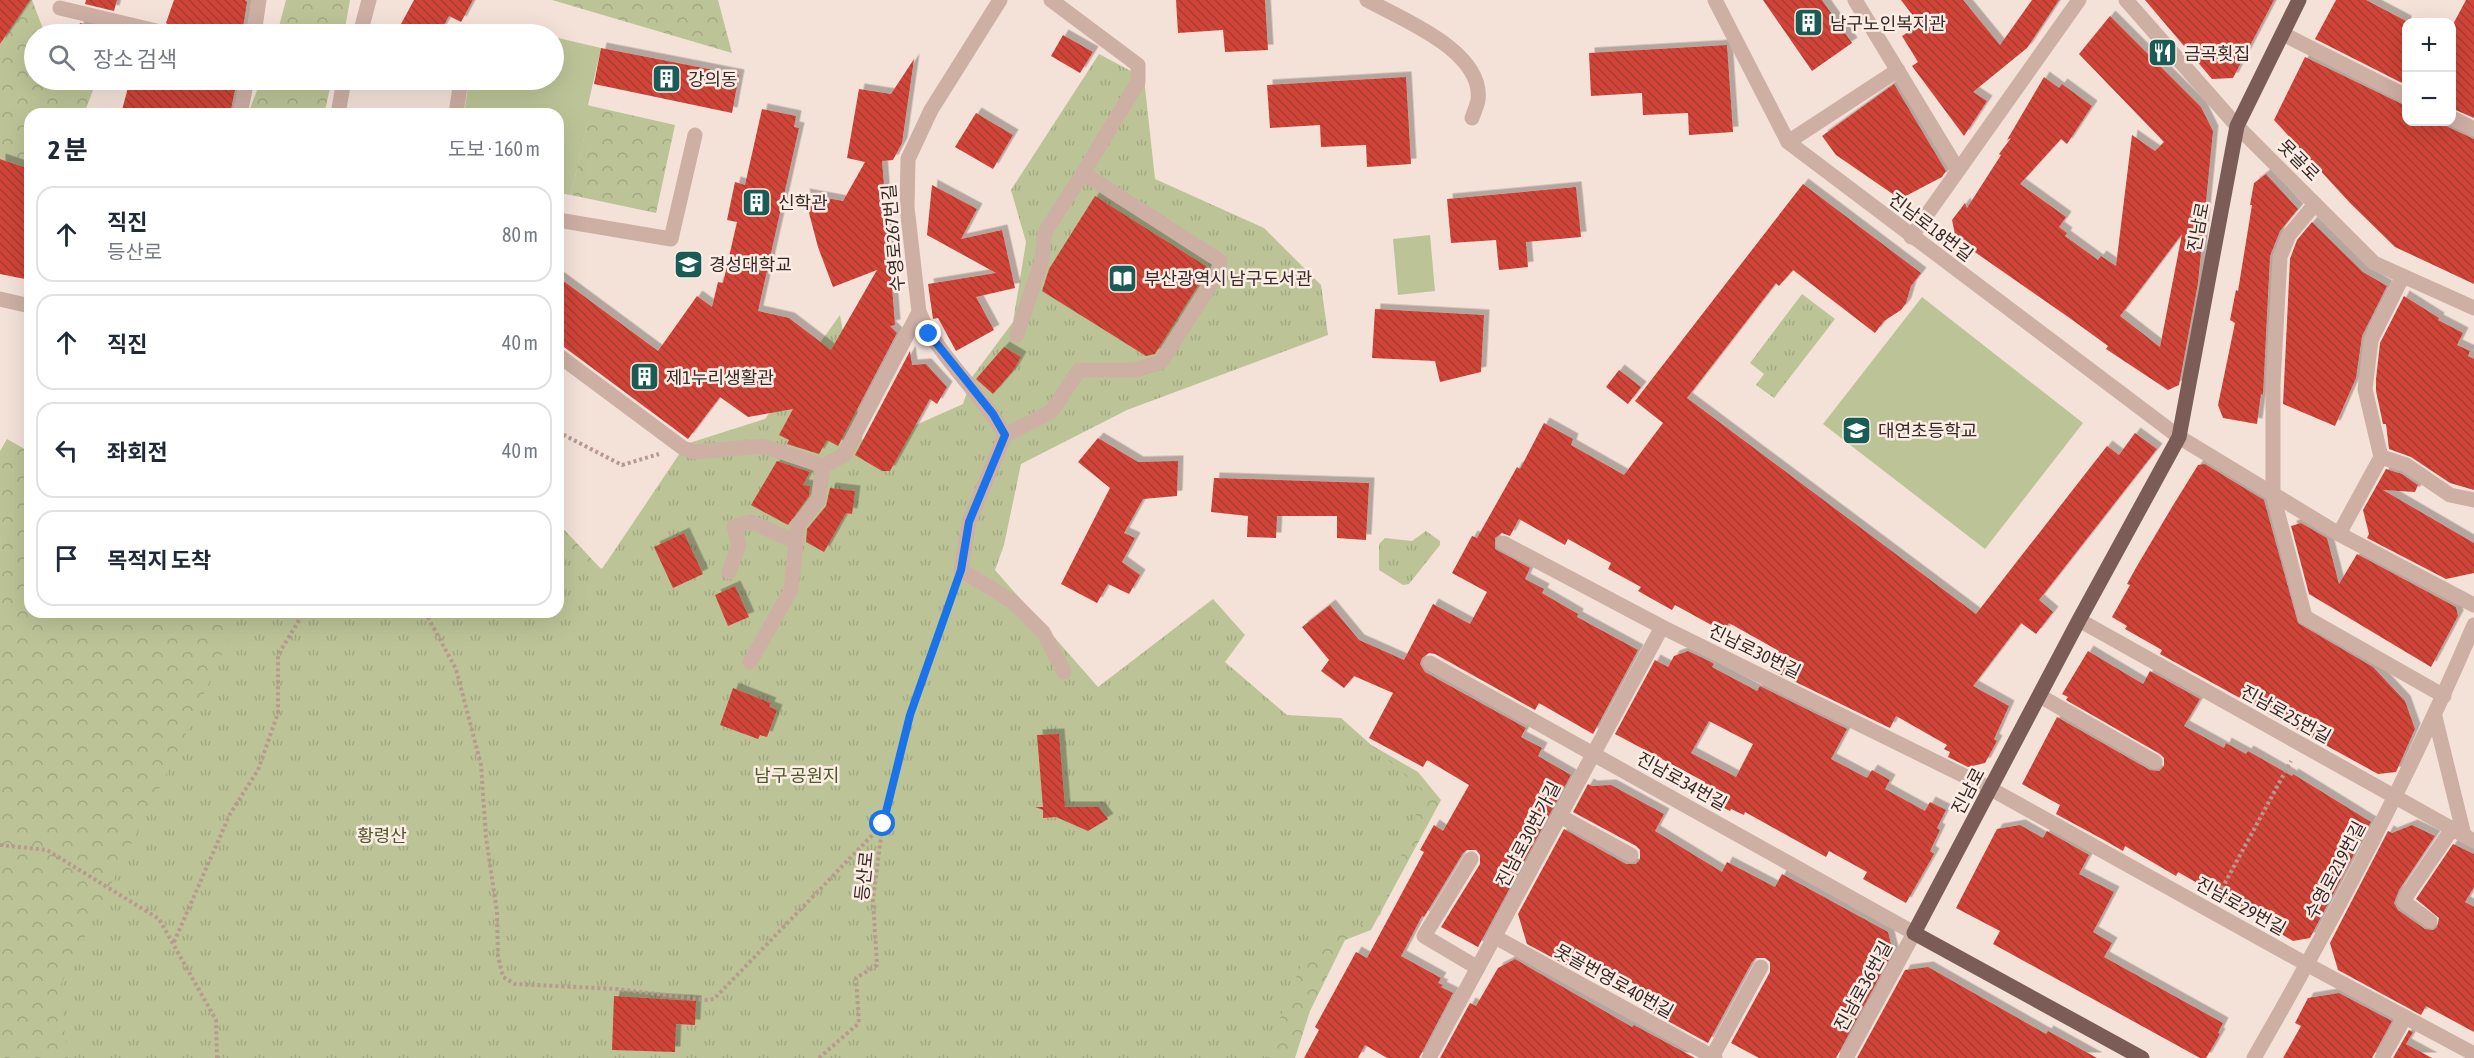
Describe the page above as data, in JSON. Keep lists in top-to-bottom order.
{
  "streets": {
    "main road": ["진남로"],
    "street": [
      "못골로",
      "진남로18번길",
      "수영로267번길",
      "진남로30번길",
      "진남로25번길",
      "진남로34번길",
      "진남로30번가길",
      "수영로219번길",
      "진남로29번길",
      "못골번영로40번길",
      "진남로36번길"
    ],
    "path": ["등산로"]
  },
  "crossings": [
    ["못골로", "진남로"],
    ["진남로18번길", "진남로"],
    ["진남로", "진남로30번길"],
    ["진남로", "진남로25번길"],
    ["진남로", "진남로34번길"],
    ["진남로", "진남로29번길"],
    ["진남로", "진남로36번길"],
    ["진남로30번길", "진남로30번가길"],
    ["진남로30번길", "진남로29번길"],
    ["진남로25번길", "수영로219번길"],
    ["진남로34번길", "진남로30번가길"],
    ["진남로34번길", "진남로36번길"],
    ["진남로30번가길", "못골번영로40번길"],
    ["수영로219번길", "진남로29번길"]
  ],
  "parks": ["남구 공원지", "황령산"],
  "places": {
    "building": [
      "남구노인복지관",
      "강의동",
      "신학관",
      "제1누리생활관"
    ],
    "restaurant": ["금곡횟집"],
    "school or university": ["경성대학교", "대연초등학교"],
    "library": ["부산광역시 남구도서관"]
  },
  "page": {
    "map_buttons": ["+", "−"],
    "search": "장소 검색",
    "heading": ["2 분", "도보 · 160 m"],
    "list": [
      ["직진", "등산로", "80 m"],
      ["직진", "40 m"],
      ["좌회전", "40 m"],
      "목적지 도착"
    ]
  }
}
